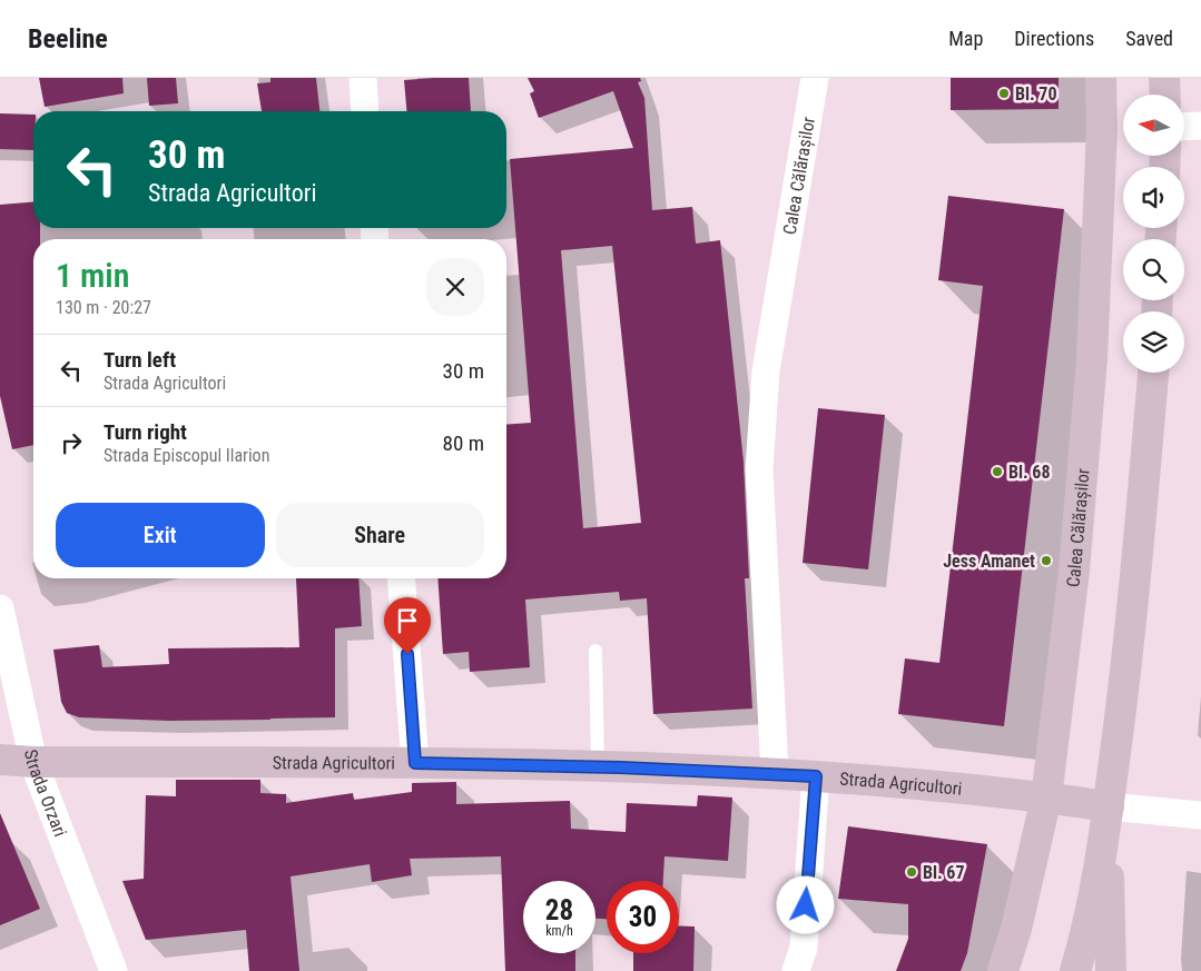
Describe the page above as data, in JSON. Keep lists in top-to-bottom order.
{
  "streets": {
    "main road": ["Calea Călărașilor", "Strada Agricultori"],
    "street": ["Strada Orzari"]
  },
  "crossings": [
    ["Calea Călărașilor", "Strada Agricultori"],
    ["Strada Agricultori", "Strada Orzari"]
  ],
  "places": [
    "Bl. 70",
    "Bl. 68",
    "Jess Amanet",
    "Bl. 67"
  ],
  "north": "left",
  "page": {
    "header": "Beeline",
    "nav": ["Map", "Directions", "Saved"],
    "turn": ["30 m", "Strada Agricultori"],
    "heading": ["1 min", "130 m · 20:27"],
    "list": [
      {
        "name": "Turn left",
        "note": "Strada Agricultori",
        "value": "30 m"
      },
      {
        "name": "Turn right",
        "note": "Strada Episcopul Ilarion",
        "value": "80 m"
      }
    ],
    "buttons": ["Exit", "Share"],
    "speed": "28 km/h",
    "limit": "30"
  }
}
